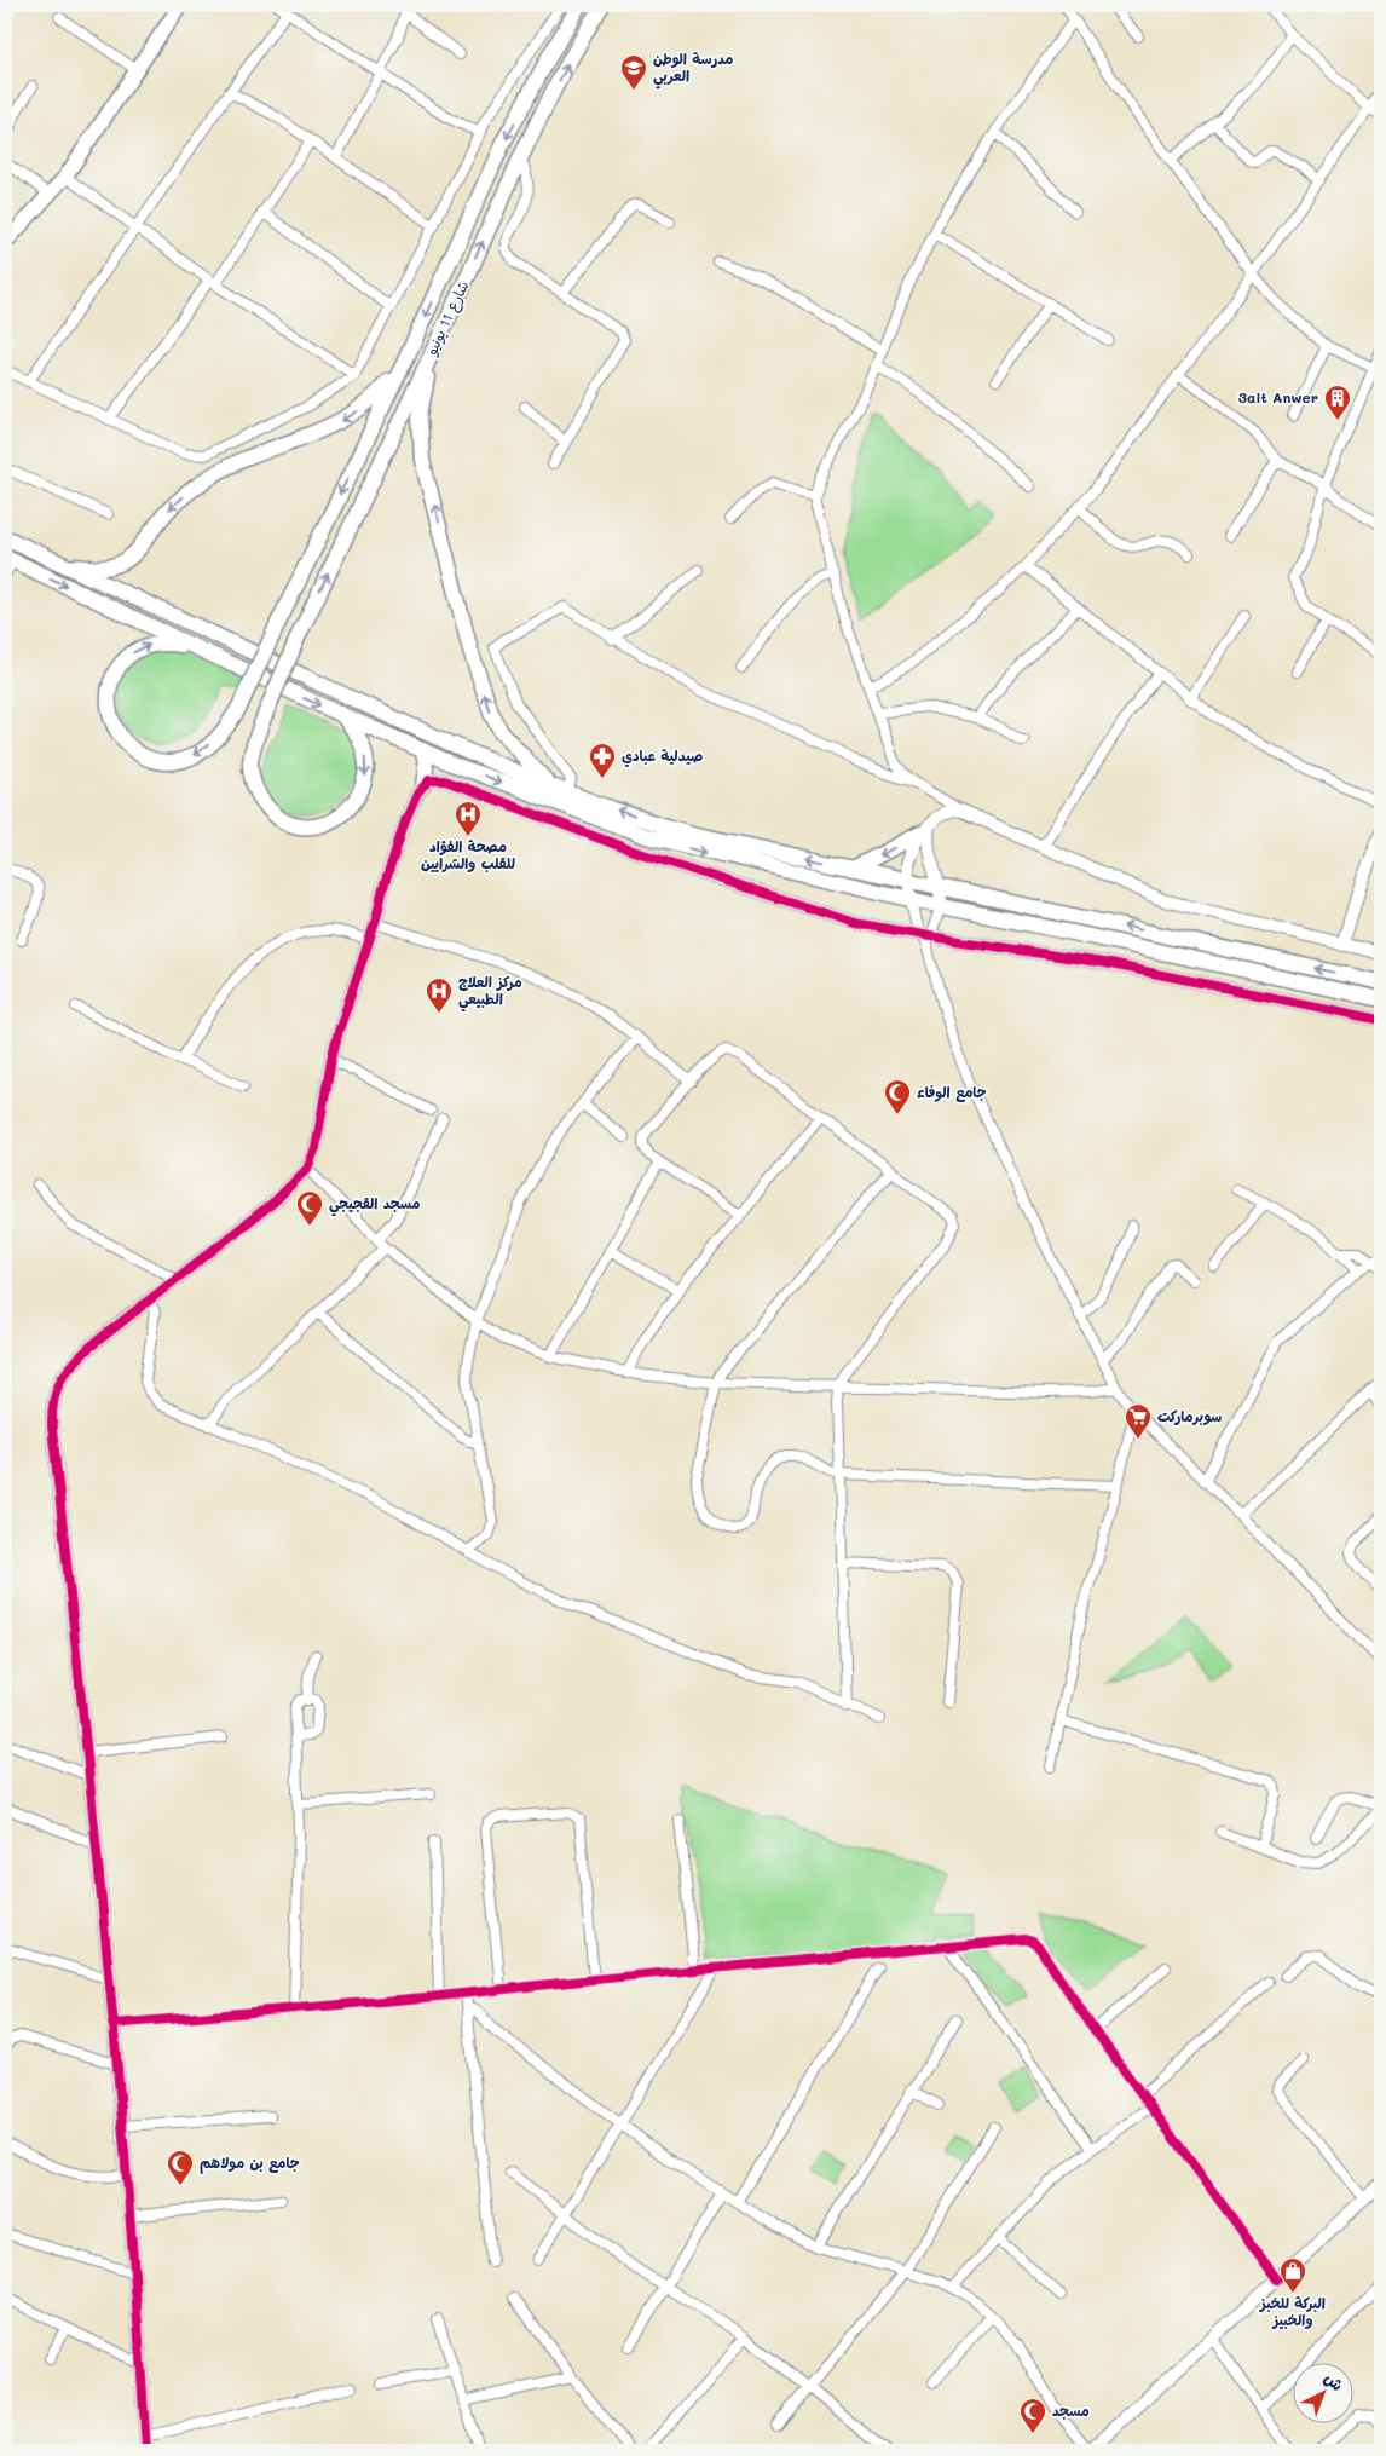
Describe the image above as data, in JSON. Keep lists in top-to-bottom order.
{
  "streets": {
    "highway": ["شارع 11 يونيو"]
  },
  "places": {
    "school or university": ["مدرسة الوطن العربي"],
    "building": ["3ait Anwer"],
    "pharmacy": ["صيدلية عبادي"],
    "hospital": ["مصحة الفؤاد للقلب والشرايين", "مركز العلاج الطبيعي"],
    "mosque": [
      "جامع الوفاء",
      "مسجد القجيجي",
      "جامع بن مولاهم",
      "مسجد"
    ],
    "supermarket": ["سوبرماركت"],
    "shop": ["البركة للخبز والخبيز"]
  },
  "north": "top right"
}
